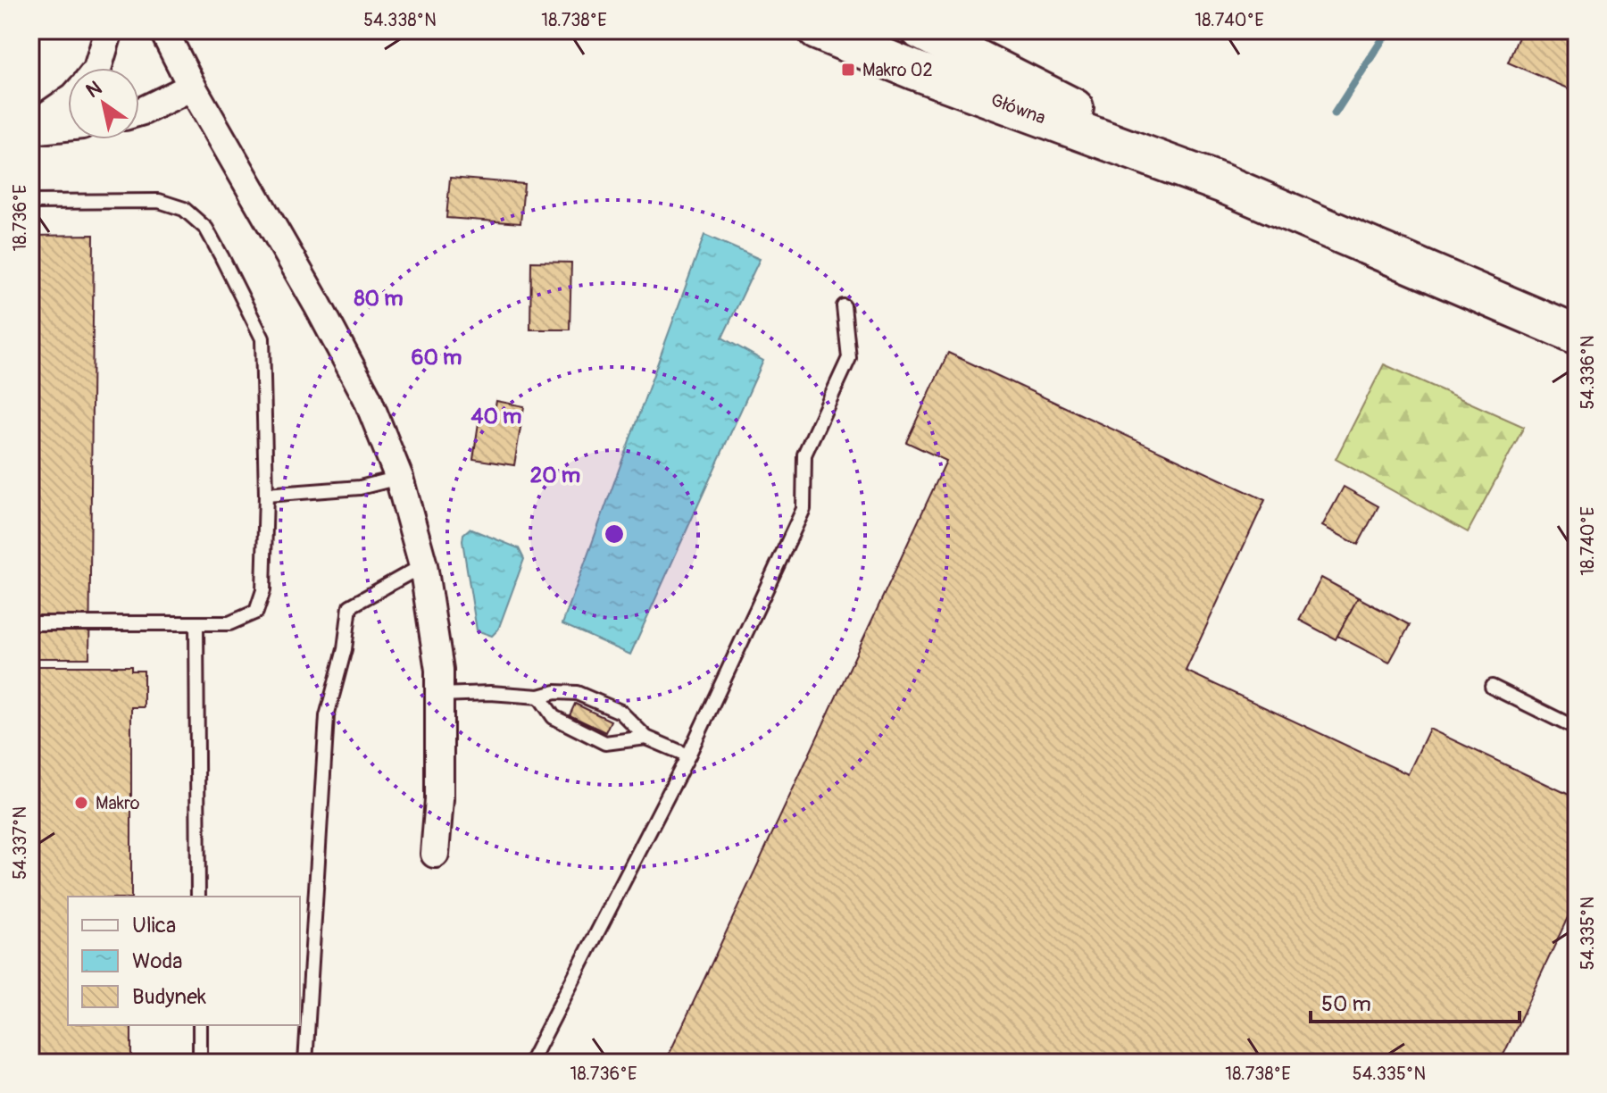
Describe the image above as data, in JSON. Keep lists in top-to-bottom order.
{
  "streets": {
    "main road": ["Główna"]
  },
  "places": {
    "transit": ["Makro 02"],
    "other": ["Makro"]
  },
  "legend": ["Ulica", "Woda", "Budynek"],
  "scale_bar": "50 m",
  "north": "top left",
  "coordinates": [
    "54.338°N",
    "18.738°E",
    "18.740°E",
    "18.736°E",
    "54.336°N",
    "54.337°N",
    "54.335°N"
  ],
  "rings": [
    "80 m",
    "60 m",
    "40 m",
    "20 m"
  ]
}
